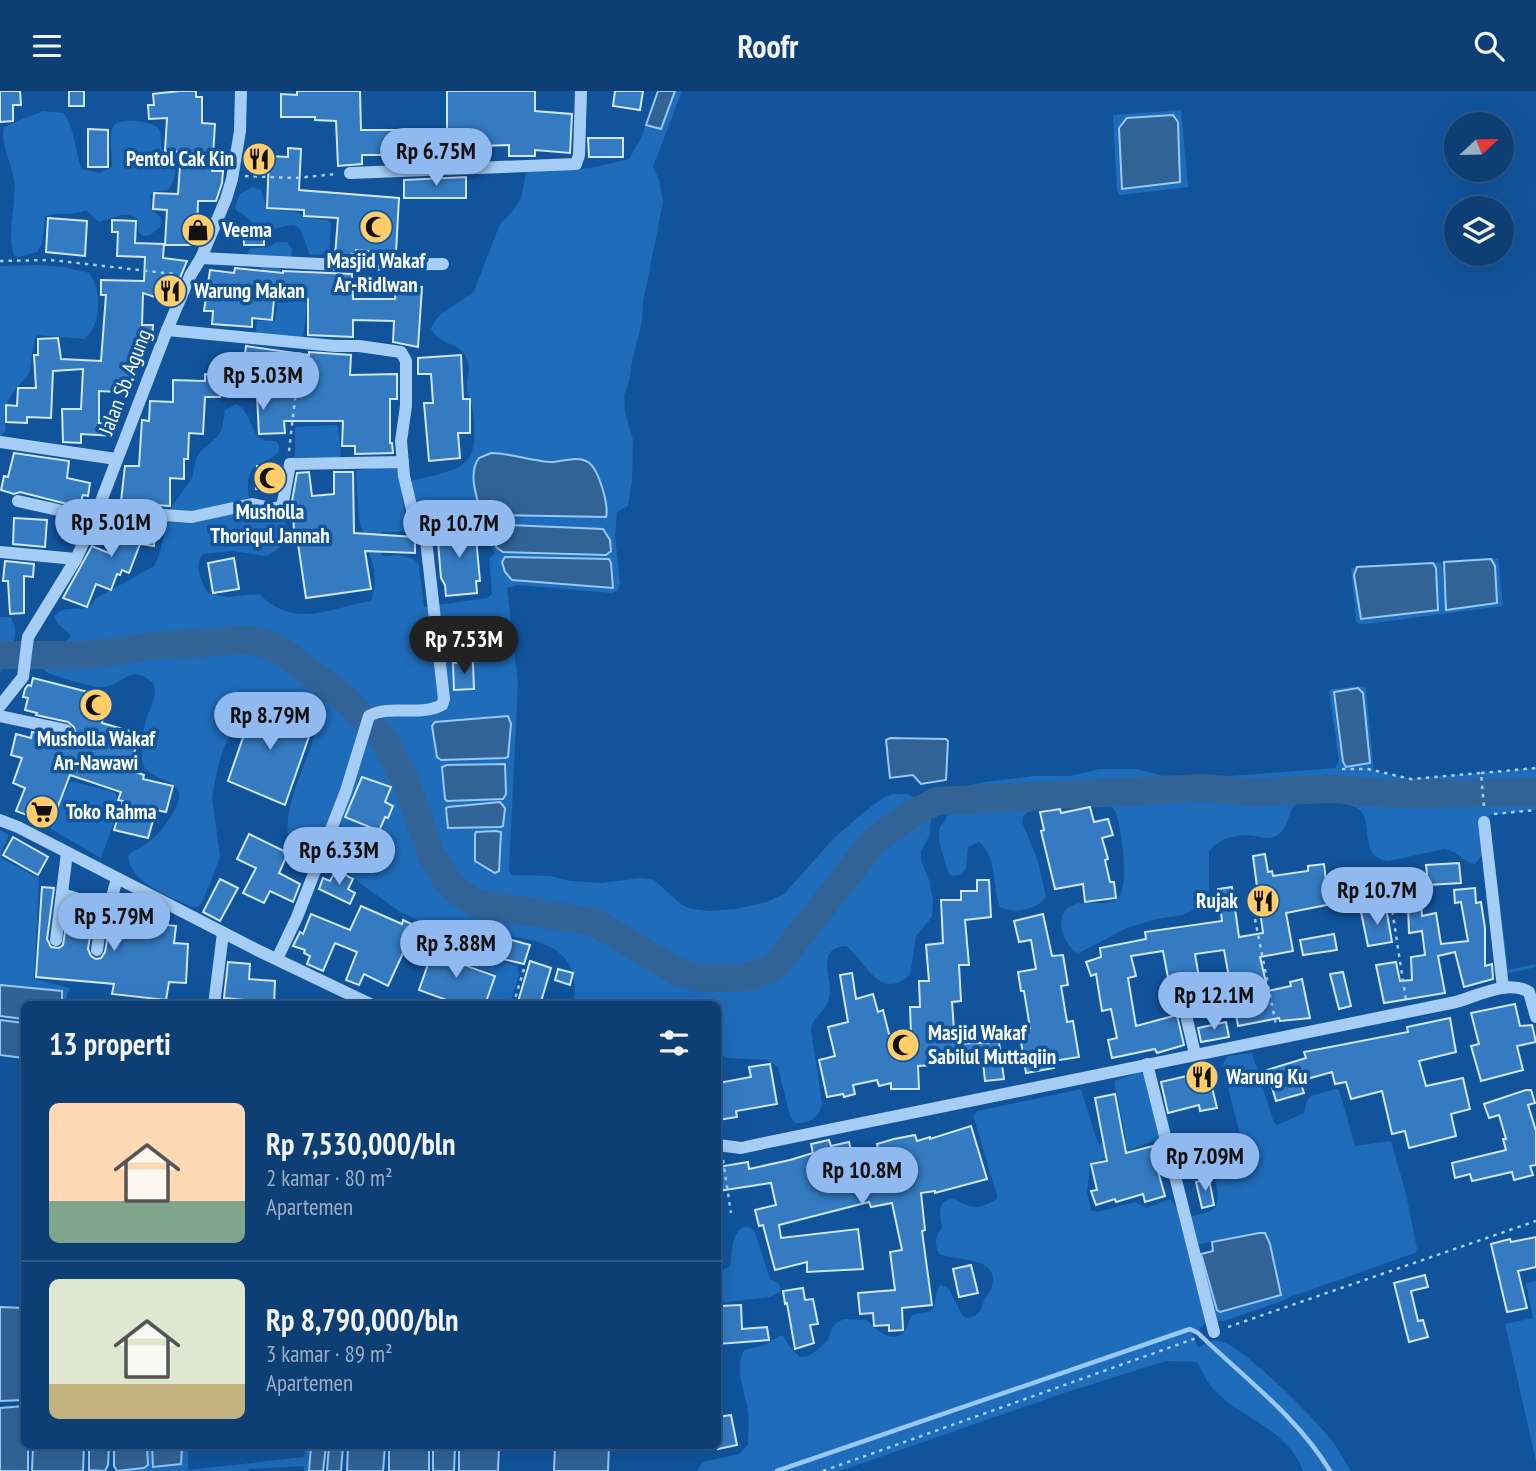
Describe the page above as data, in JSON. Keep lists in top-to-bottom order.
{
  "streets": {
    "street": ["Jalan Sb. Agung"]
  },
  "places": {
    "restaurant": [
      "Pentol Cak Kin",
      "Warung Makan",
      "Rujak",
      "Warung Ku"
    ],
    "mosque": [
      "Masjid Wakaf Ar-Ridlwan",
      "Musholla Thoriqul Jannah",
      "Musholla Wakaf An-Nawawi",
      "Masjid Wakaf Sabilul Muttaqiin"
    ],
    "shop": ["Veema"],
    "supermarket": ["Toko Rahma"]
  },
  "north": "right",
  "page": {
    "header": "Roofr",
    "price": [
      "Rp 6.75M",
      "Rp 5.03M",
      "Rp 5.01M",
      "Rp 10.7M",
      "Rp 7.53M",
      "Rp 8.79M",
      "Rp 6.33M",
      "Rp 10.7M",
      "Rp 5.79M",
      "Rp 3.88M",
      "Rp 12.1M",
      "Rp 7.09M",
      "Rp 10.8M"
    ],
    "heading": "13 properti",
    "list": [
      {
        "name": "Rp 7,530,000/bln",
        "note": "2 kamar · 80 m² · Apartemen"
      },
      {
        "name": "Rp 8,790,000/bln",
        "note": "3 kamar · 89 m² · Apartemen"
      }
    ]
  }
}
